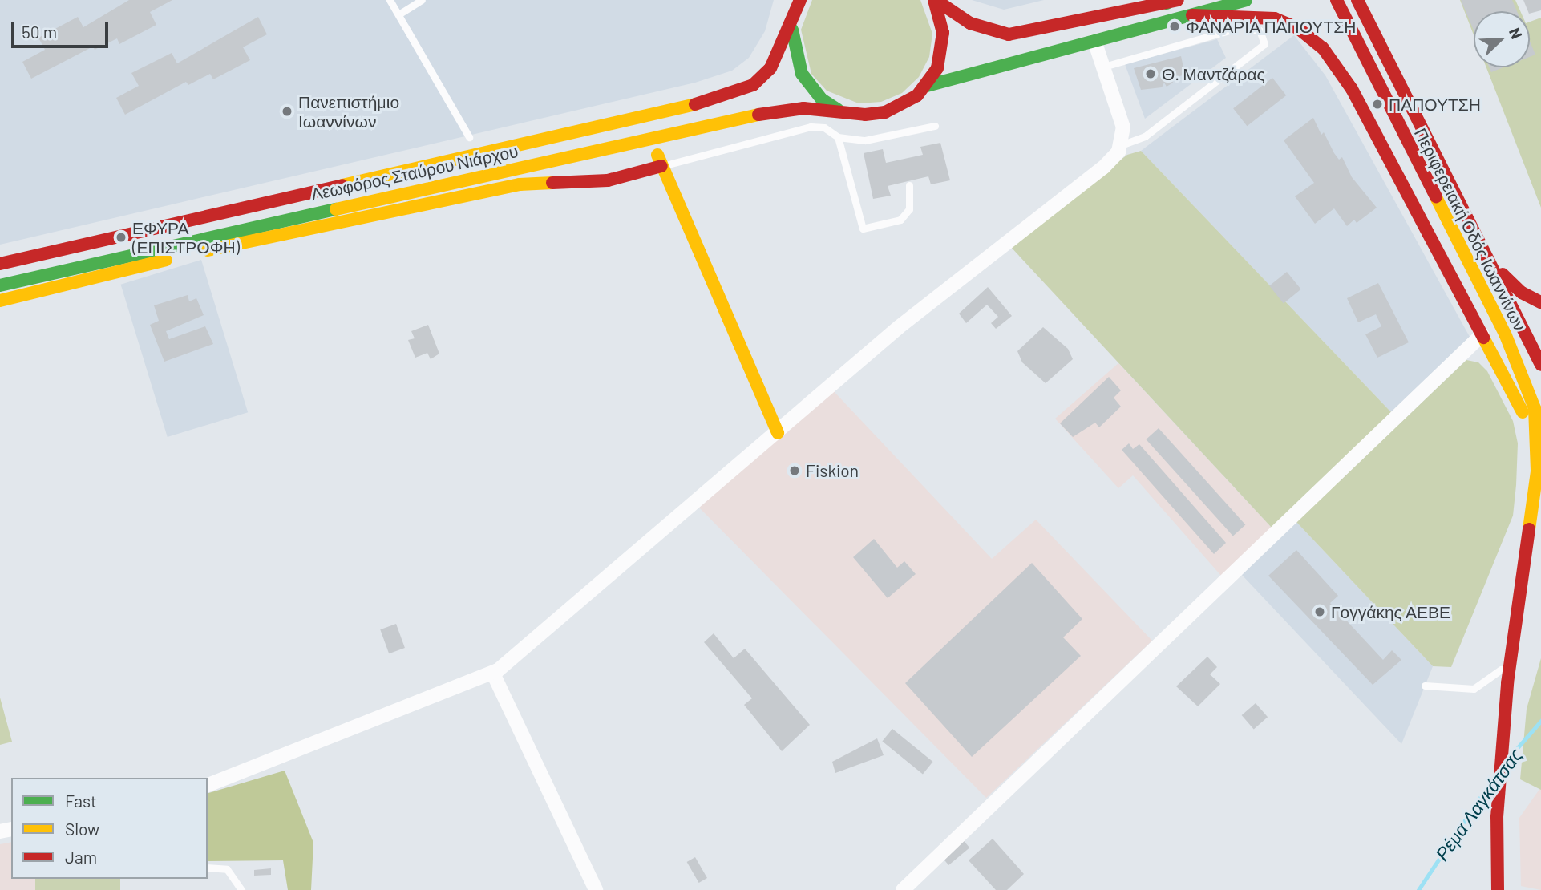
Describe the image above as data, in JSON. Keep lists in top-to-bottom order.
{
  "streets": {
    "main road": ["Λεωφόρος Σταύρου Νιάρχου", "Περιφερειακή Οδός Ιωαννίνων"]
  },
  "water": ["Ρέμα Λαγκάτσας"],
  "places": [
    "ΦΑΝΑΡΙΑ ΠΑΠΟΥΤΣΗ",
    "Θ. Μαντζάρας",
    "ΠΑΠΟΥΤΣΗ",
    "Πανεπιστήμιο Ιωαννίνων",
    "ΕΦΥΡΑ (ΕΠΙΣΤΡΟΦΗ)",
    "Fiskion",
    "Γογγάκης ΑΕΒΕ"
  ],
  "legend": ["Fast", "Slow", "Jam"],
  "scale_bar": "50 m",
  "north": "top right"
}
